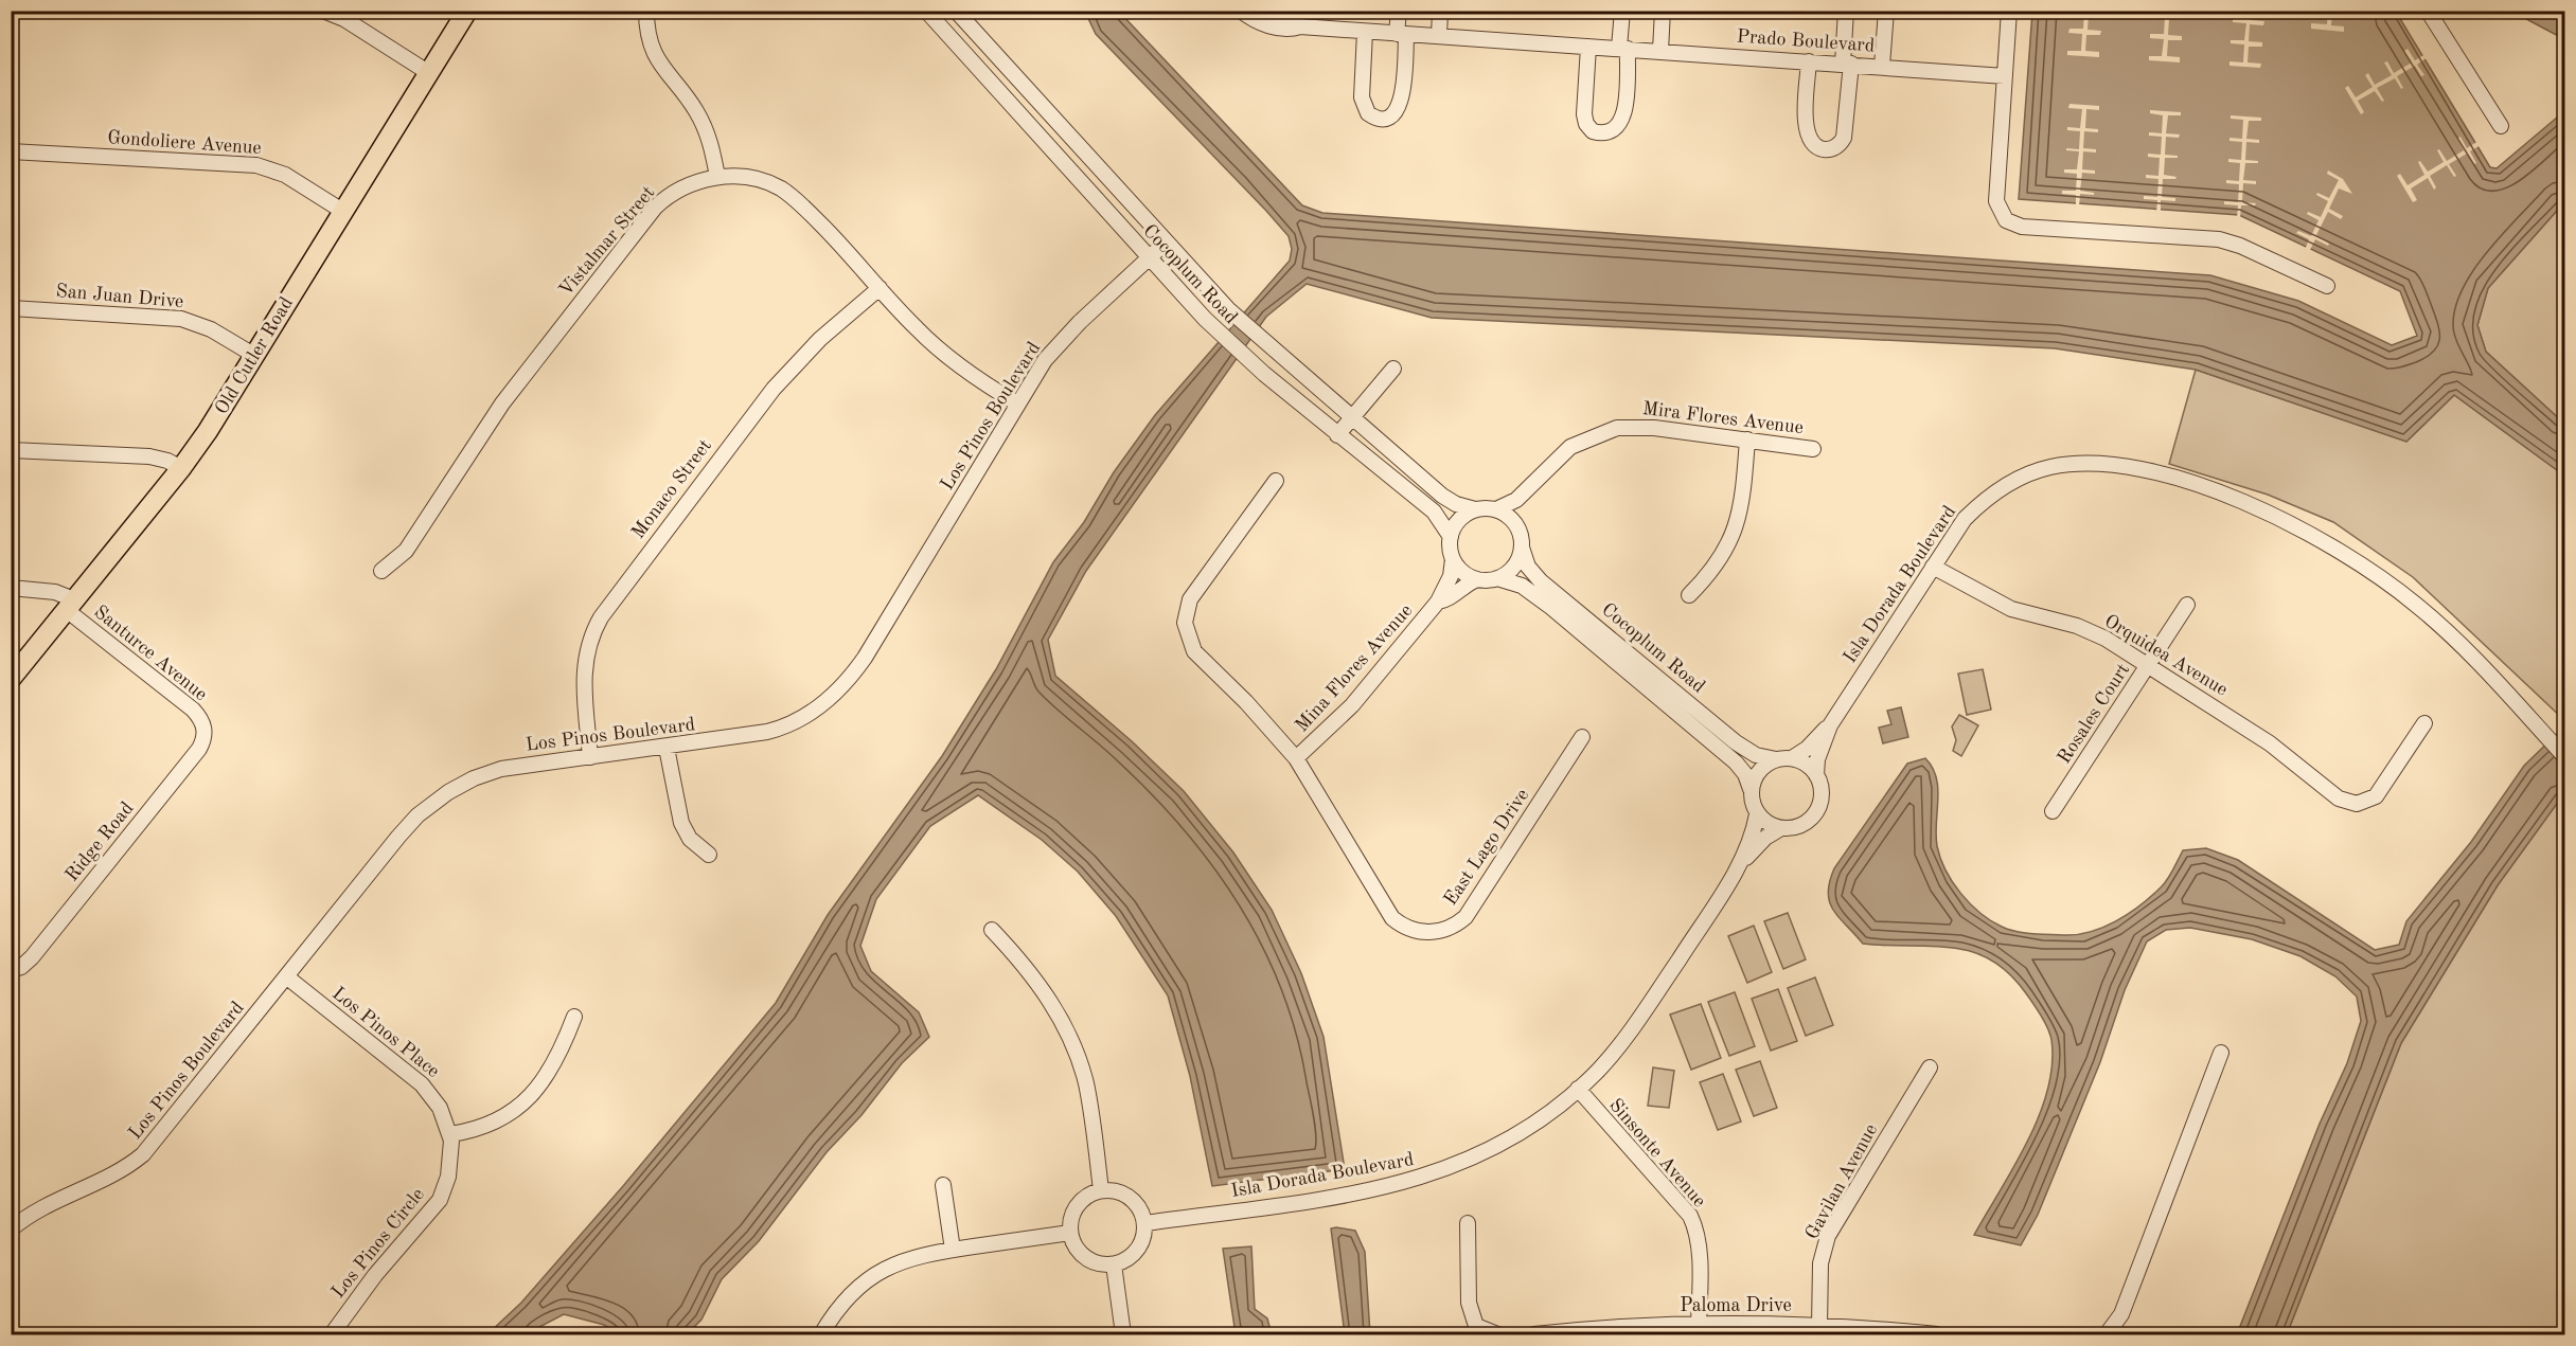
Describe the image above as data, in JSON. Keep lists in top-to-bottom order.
{
  "streets": {
    "main road": ["Old Cutler Road"],
    "street": [
      "Prado Boulevard",
      "Gondoliere Avenue",
      "Vistalmar Street",
      "Cocoplum Road",
      "San Juan Drive",
      "Los Pinos Boulevard",
      "Mira Flores Avenue",
      "Monaco Street",
      "Isla Dorada Boulevard",
      "Santurce Avenue",
      "Orquidea Avenue",
      "Mina Flores Avenue",
      "Rosales Court",
      "Ridge Road",
      "East Lago Drive",
      "Los Pinos Place",
      "Sinsonte Avenue",
      "Gavilan Avenue",
      "Los Pinos Circle",
      "Paloma Drive"
    ]
  },
  "crossings": [
    ["Gondoliere Avenue", "Old Cutler Road"],
    ["Vistalmar Street", "Los Pinos Boulevard"],
    ["Vistalmar Street", "Monaco Street"],
    ["Cocoplum Road", "Los Pinos Boulevard"],
    ["Cocoplum Road", "Isla Dorada Boulevard"],
    ["San Juan Drive", "Old Cutler Road"],
    ["Old Cutler Road", "Santurce Avenue"],
    ["Los Pinos Boulevard", "Monaco Street"],
    ["Los Pinos Boulevard", "Los Pinos Place"],
    ["Isla Dorada Boulevard", "Orquidea Avenue"],
    ["Isla Dorada Boulevard", "Sinsonte Avenue"],
    ["Santurce Avenue", "Ridge Road"],
    ["Orquidea Avenue", "Rosales Court"],
    ["Mina Flores Avenue", "East Lago Drive"],
    ["Los Pinos Place", "Los Pinos Circle"],
    ["Sinsonte Avenue", "Paloma Drive"],
    ["Gavilan Avenue", "Paloma Drive"]
  ]
}
